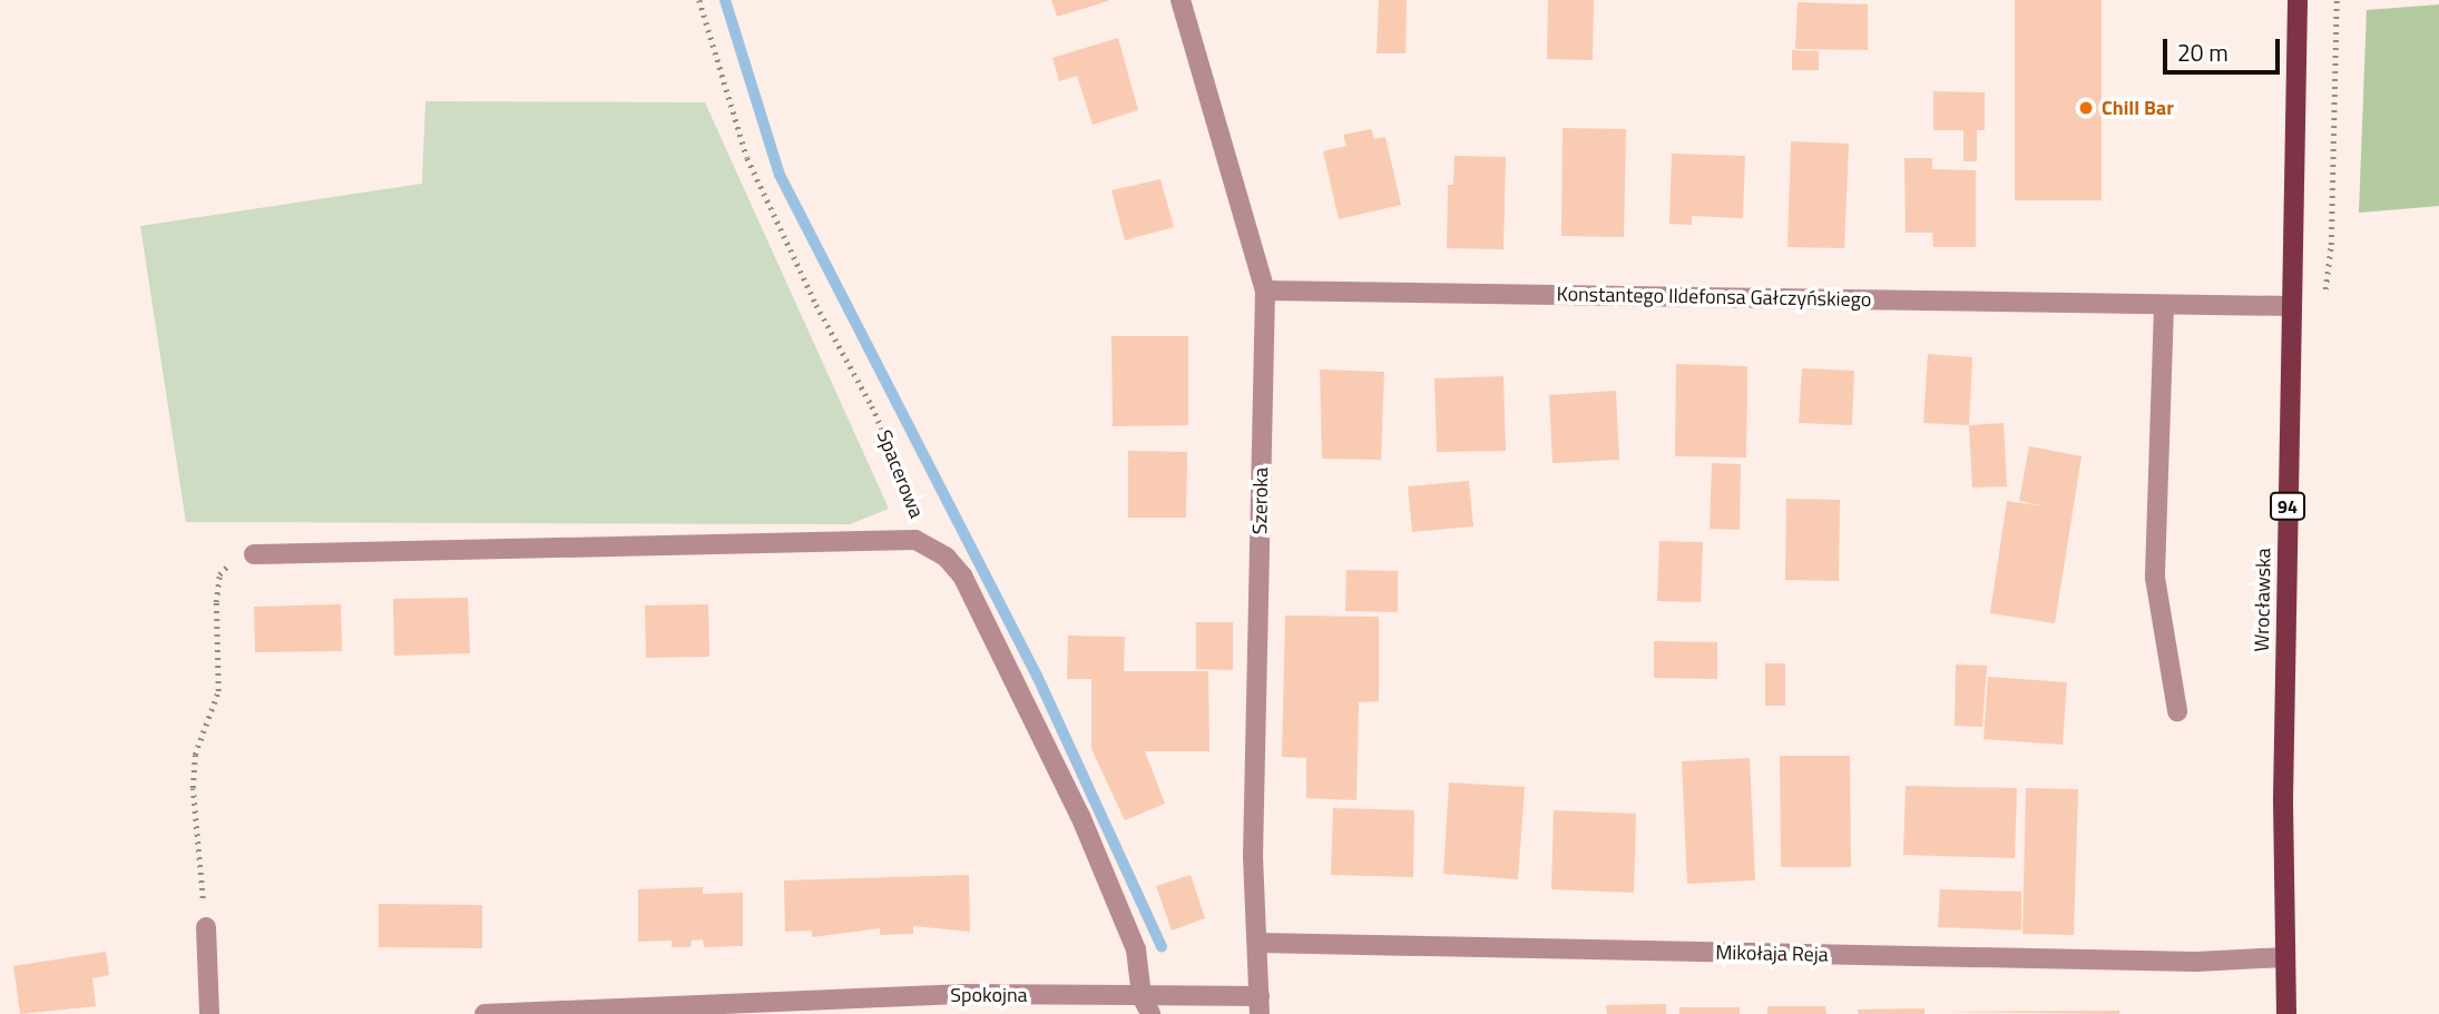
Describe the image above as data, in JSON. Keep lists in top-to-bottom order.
{
  "streets": {
    "main road": ["94", "Wrocławska"],
    "street": [
      "Konstantego Ildefonsa Gałczyńskiego",
      "Spacerowa",
      "Szeroka",
      "Mikołaja Reja",
      "Spokojna"
    ]
  },
  "crossings": [
    ["Konstantego Ildefonsa Gałczyńskiego", "Szeroka"],
    ["Konstantego Ildefonsa Gałczyńskiego", "Wrocławska"],
    ["Spacerowa", "Spokojna"],
    ["Szeroka", "Mikołaja Reja"],
    ["Szeroka", "Spokojna"],
    ["Wrocławska", "Mikołaja Reja"]
  ],
  "places": ["Chill Bar"],
  "scale_bar": "20 m"
}
